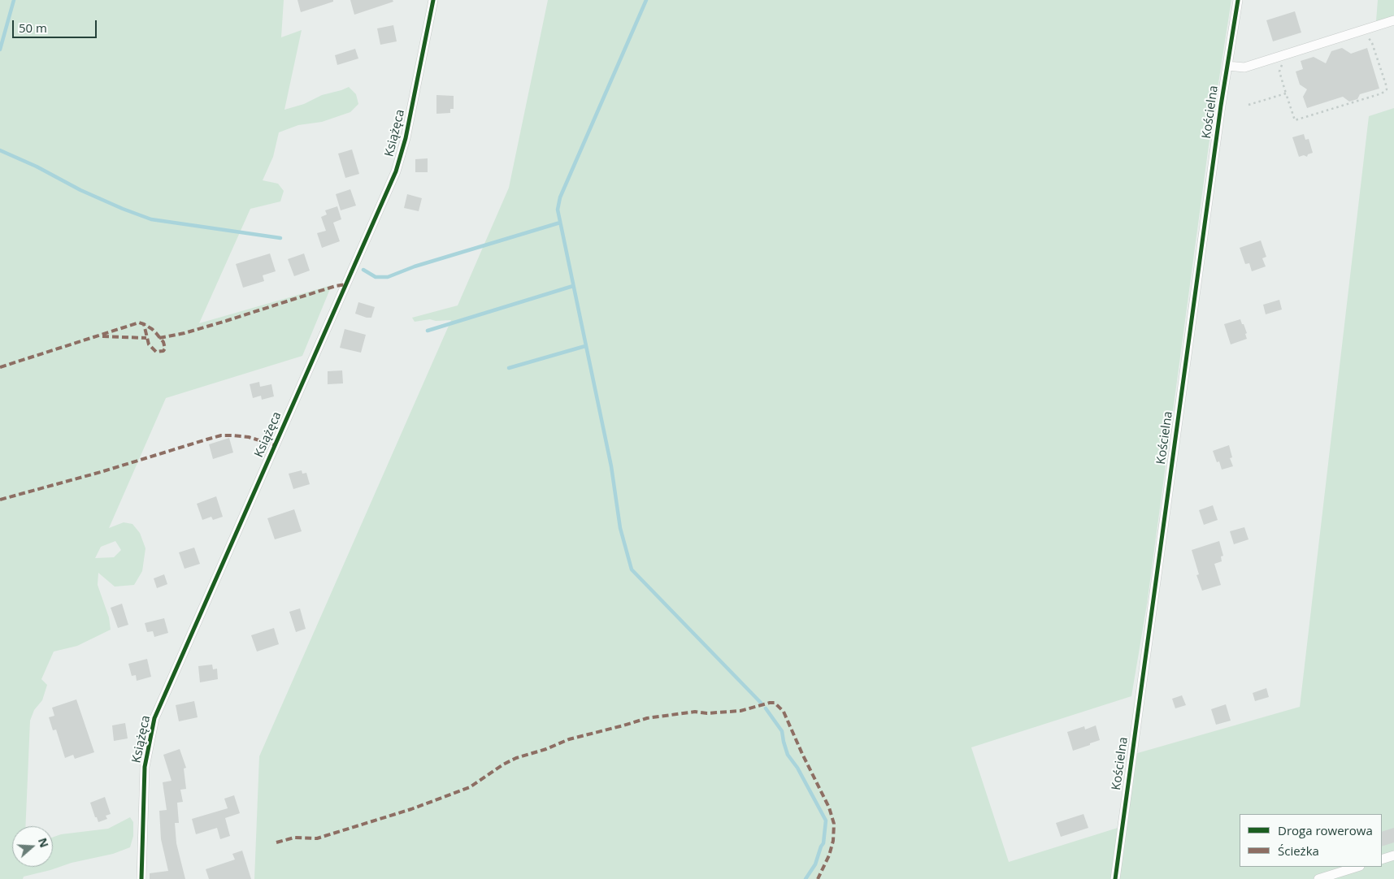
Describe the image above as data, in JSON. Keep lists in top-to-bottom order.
{
  "streets": {
    "street": ["Kościelna", "Książęca"]
  },
  "legend": ["Droga rowerowa", "Ścieżka"],
  "scale_bar": "50 m",
  "north": "right"
}
